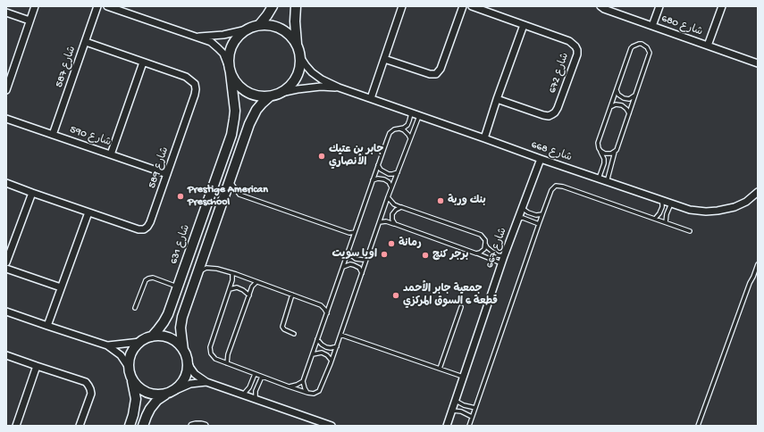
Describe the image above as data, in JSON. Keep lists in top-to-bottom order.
{
  "streets": {
    "main road": ["شارع 631"],
    "street": [
      "شارع 680",
      "شارع 587",
      "شارع 672",
      "شارع 590",
      "شارع 668",
      "شارع 589",
      "شارع 667"
    ]
  },
  "crossings": [
    ["شارع 587", "شارع 590"],
    ["شارع 587", "شارع 589"],
    ["شارع 590", "شارع 589"],
    ["شارع 668", "شارع 631"],
    ["شارع 668", "شارع 667"]
  ],
  "places": [
    "جابر بن عتيك الأنصاري",
    "Prestige American Preschool",
    "بنك وربة",
    "رمانة",
    "اويا سويت",
    "برجر كنج",
    "جمعية جابر الأحمد قطعة 6 السوق المركزي"
  ]
}
